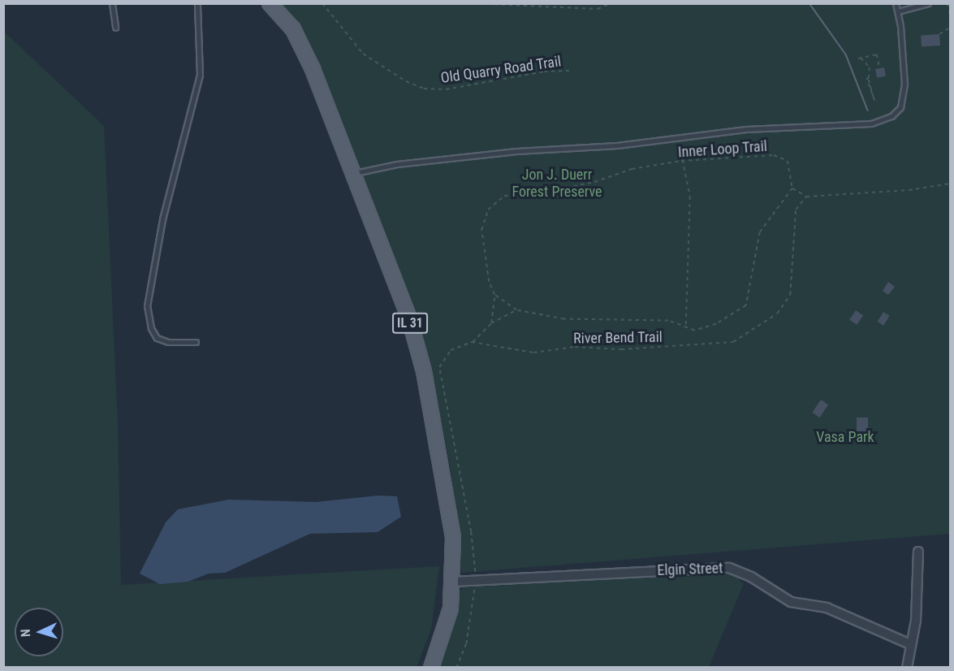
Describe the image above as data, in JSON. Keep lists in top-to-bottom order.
{
  "streets": {
    "main road": ["IL 31"],
    "street": ["Elgin Street"],
    "path": ["Old Quarry Road Trail", "Inner Loop Trail", "River Bend Trail"]
  },
  "crossings": [
    ["IL 31", "Elgin Street"]
  ],
  "parks": ["Jon J. Duerr Forest Preserve", "Vasa Park"],
  "north": "left"
}
